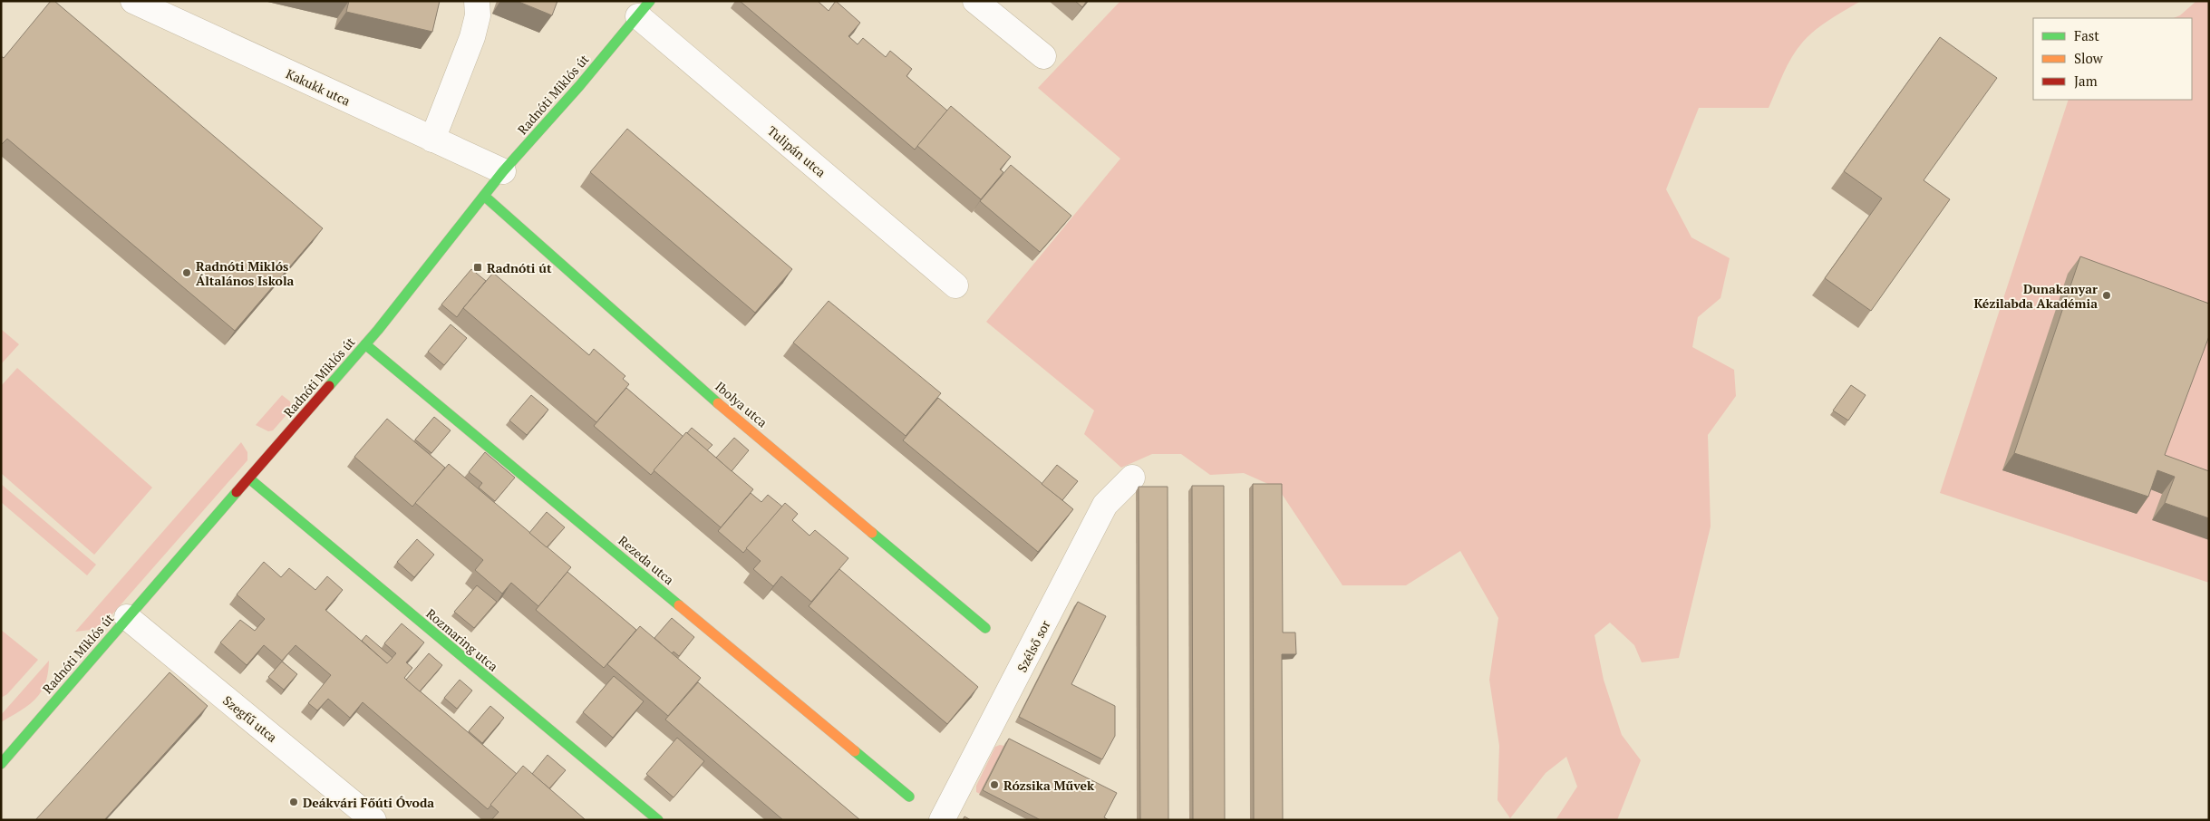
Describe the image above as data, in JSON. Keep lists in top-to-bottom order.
{
  "streets": {
    "street": [
      "Kakukk utca",
      "Radnóti Miklós út",
      "Tulipán utca",
      "Ibolya utca",
      "Rezeda utca",
      "Rozmaring utca",
      "Szélső sor",
      "Szegfű utca"
    ]
  },
  "crossings": [
    ["Kakukk utca", "Radnóti Miklós út"],
    ["Radnóti Miklós út", "Tulipán utca"],
    ["Radnóti Miklós út", "Ibolya utca"],
    ["Radnóti Miklós út", "Rezeda utca"],
    ["Radnóti Miklós út", "Rozmaring utca"],
    ["Radnóti Miklós út", "Szegfű utca"]
  ],
  "places": {
    "transit": ["Radnóti út"],
    "other": [
      "Radnóti Miklós Általános Iskola",
      "Dunakanyar Kézilabda Akadémia",
      "Rózsika Művek",
      "Deákvári Főúti Óvoda"
    ]
  },
  "legend": ["Fast", "Slow", "Jam"]
}
